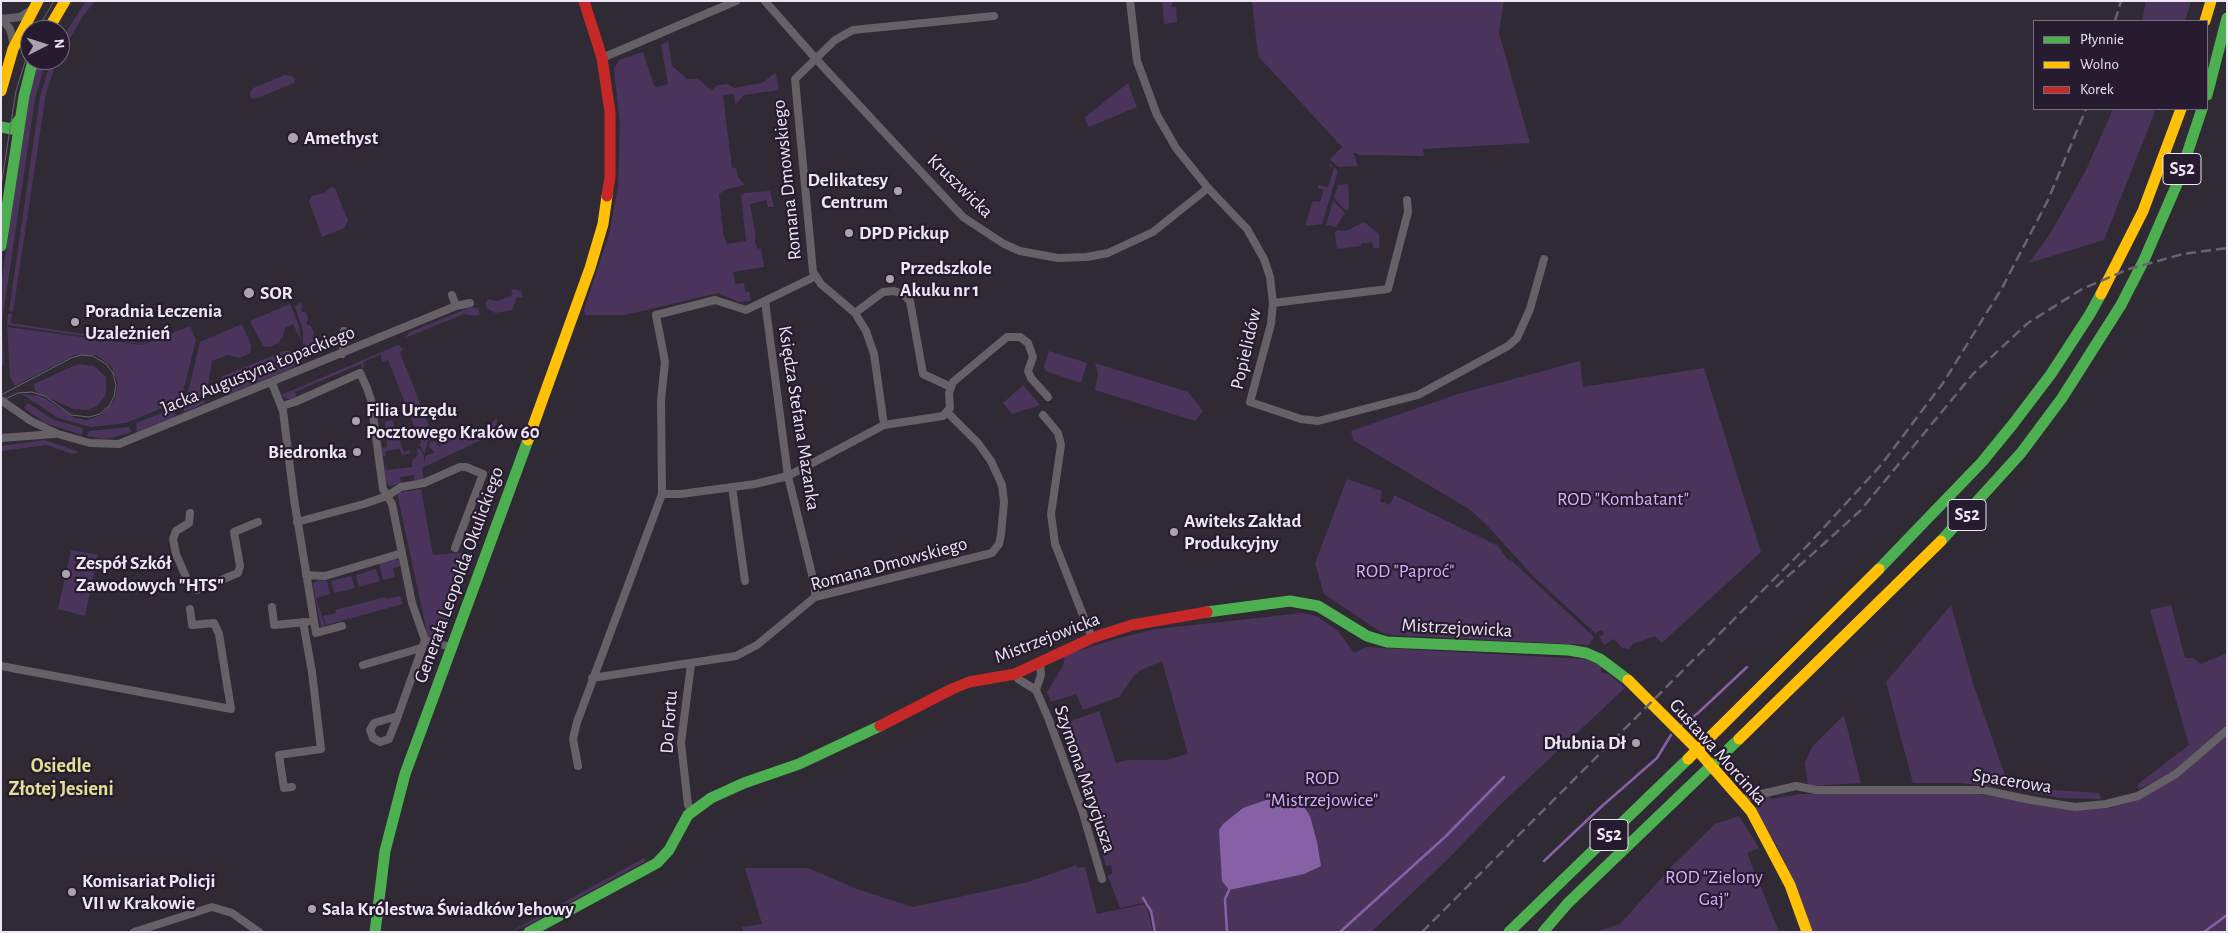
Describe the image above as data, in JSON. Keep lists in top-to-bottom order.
{
  "streets": {
    "main road": [
      "S52",
      "Generała Leopolda Okulickiego",
      "Mistrzejowicka",
      "Gustawa Morcinka"
    ],
    "street": [
      "Romana Dmowskiego",
      "Kruszwicka",
      "Popielidów",
      "Jacka Augustyna Łopackiego",
      "Księdza Stefana Mazanka",
      "Do Fortu",
      "Szymona Marycjusza",
      "Spacerowa"
    ]
  },
  "crossings": [
    ["Romana Dmowskiego", "Kruszwicka"],
    ["Romana Dmowskiego", "Księdza Stefana Mazanka"],
    ["Romana Dmowskiego", "Do Fortu"],
    ["Kruszwicka", "Popielidów"],
    ["Mistrzejowicka", "Do Fortu"],
    ["Mistrzejowicka", "Gustawa Morcinka"],
    ["Mistrzejowicka", "Szymona Marycjusza"],
    ["Gustawa Morcinka", "Spacerowa"]
  ],
  "districts": ["Osiedle Złotej Jesieni"],
  "parks": [
    "ROD \"Kombatant\"",
    "ROD \"Paproć\"",
    "ROD \"Mistrzejowice\"",
    "ROD \"Zielony Gaj\""
  ],
  "places": [
    "Amethyst",
    "Delikatesy Centrum",
    "DPD Pickup",
    "Przedszkole Akuku nr 1",
    "SOR",
    "Poradnia Leczenia Uzależnień",
    "Filia Urzędu Pocztowego Kraków 60",
    "Biedronka",
    "Awiteks Zakład Produkcyjny",
    "Zespół Szkół Zawodowych \"HTS\"",
    "Dłubnia Dł",
    "Komisariat Policji VII w Krakowie",
    "Sala Królestwa Świadków Jehowy"
  ],
  "legend": ["Płynnie", "Wolno", "Korek"],
  "north": "right"
}
